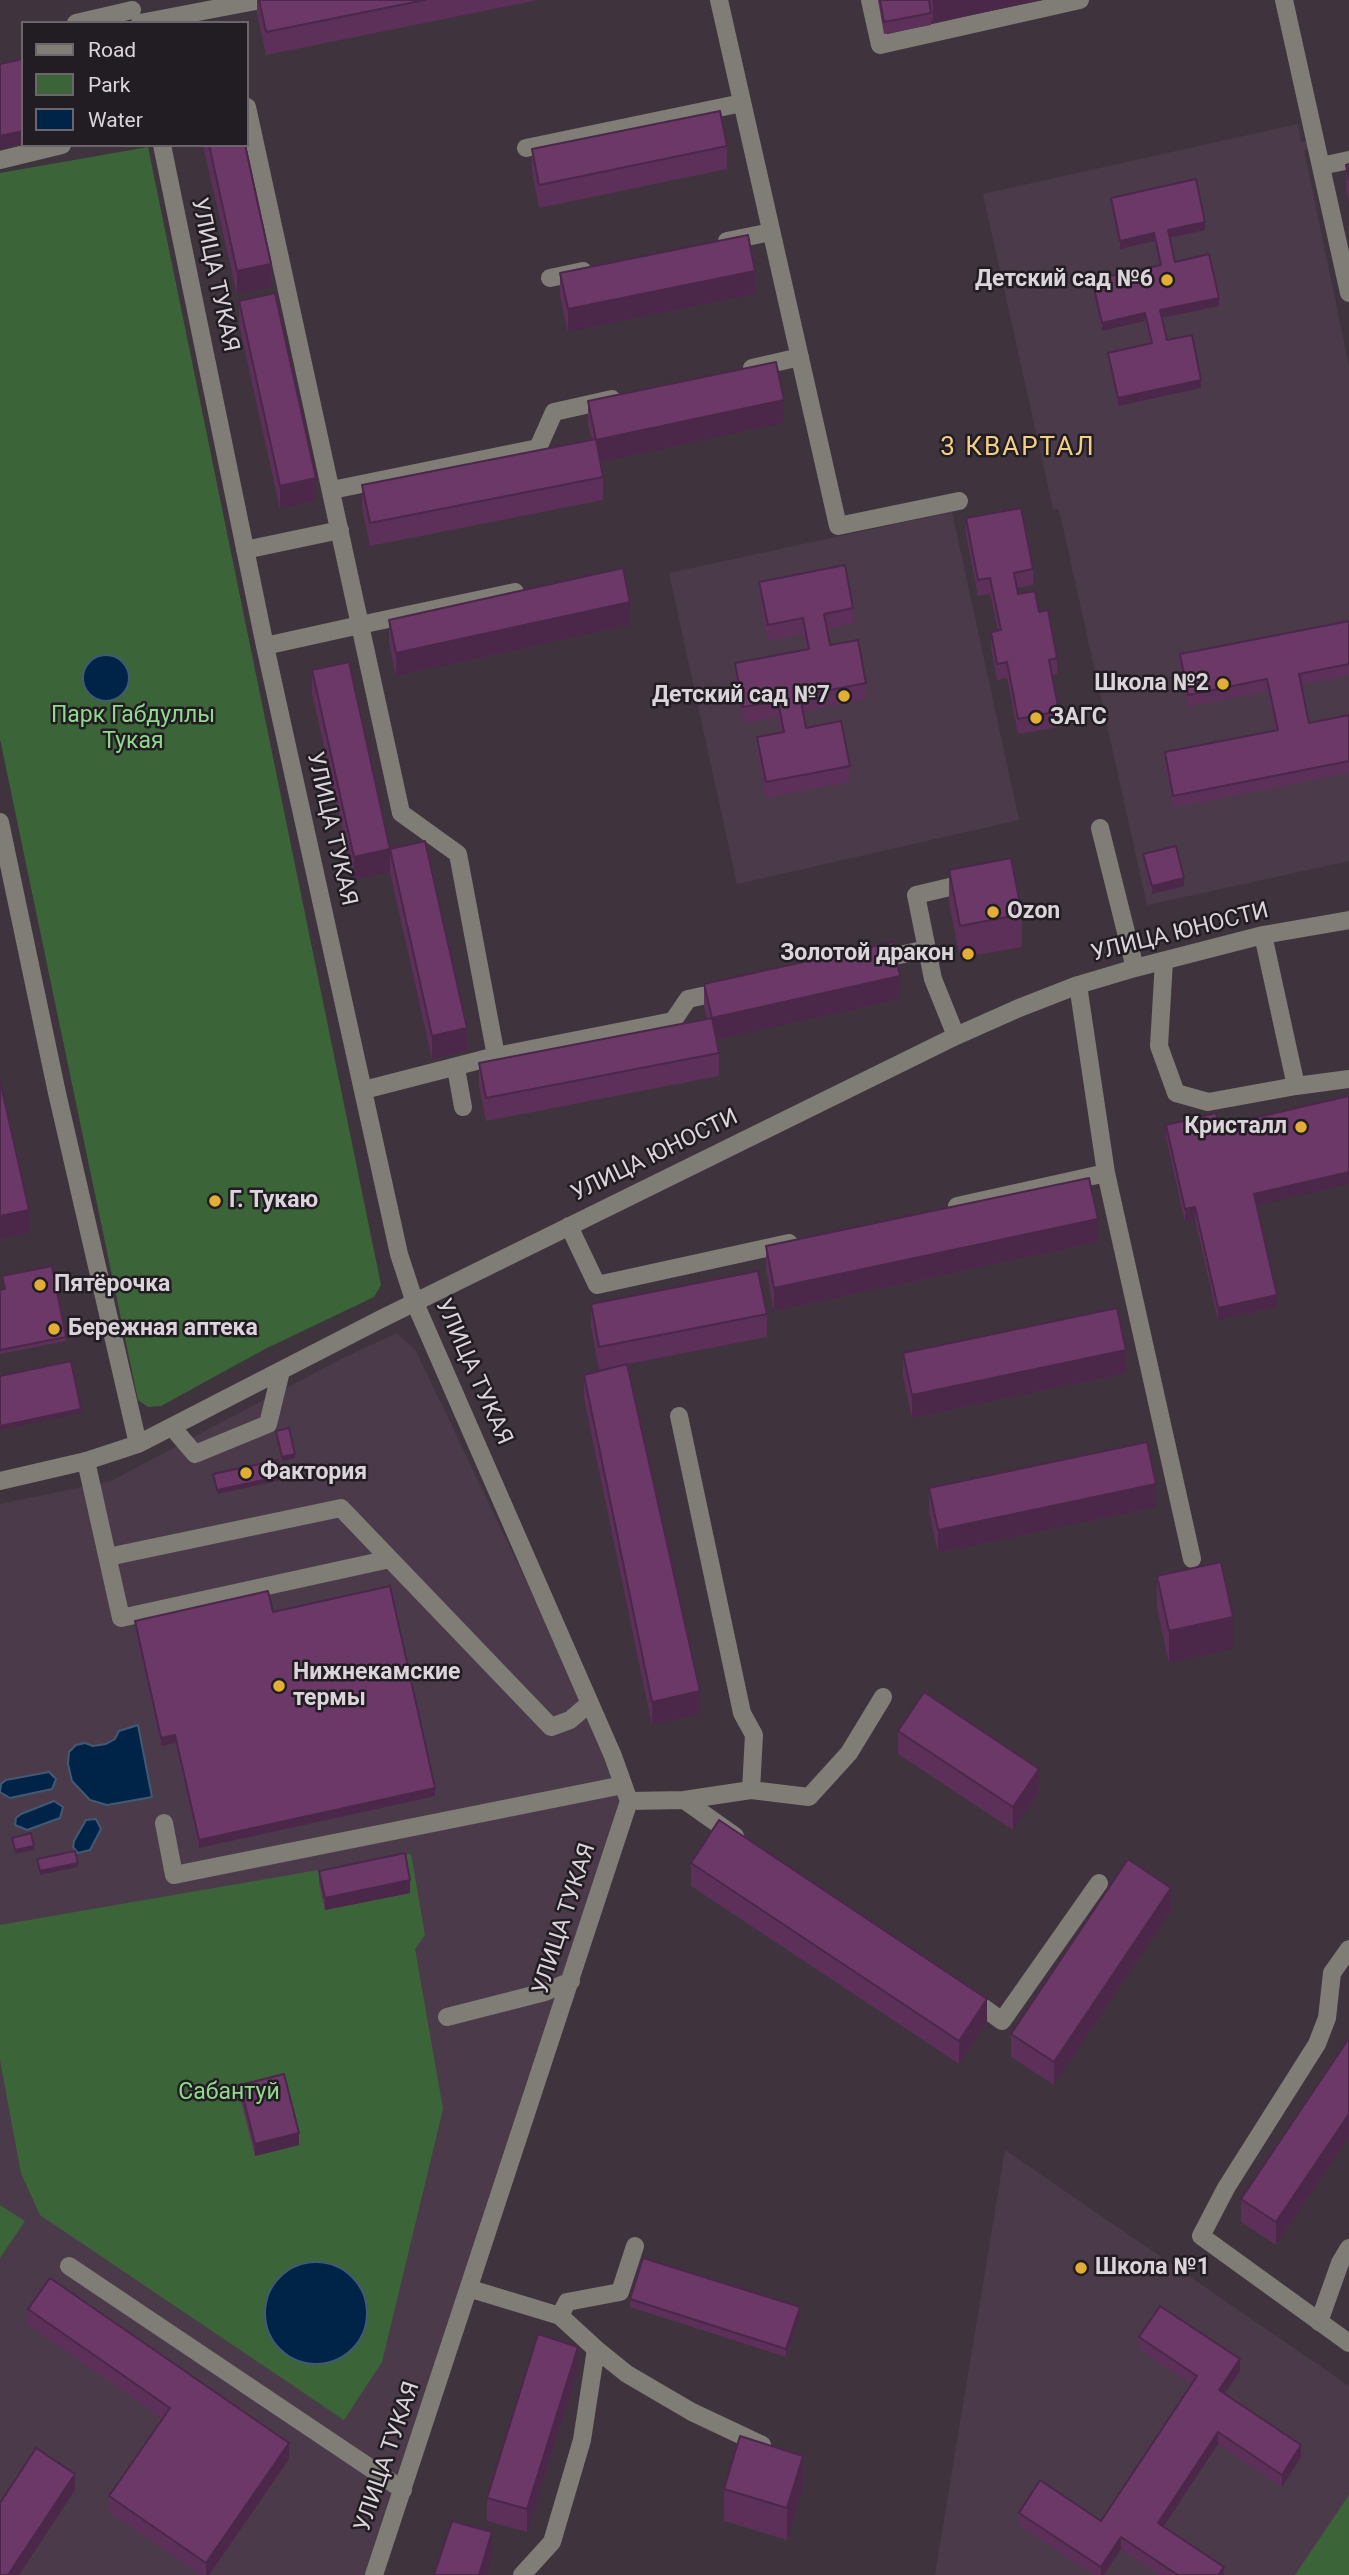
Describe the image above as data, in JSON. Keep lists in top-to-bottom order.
{
  "streets": {
    "street": ["УЛИЦА ТУКАЯ", "УЛИЦА ЮНОСТИ"]
  },
  "crossings": [
    ["УЛИЦА ТУКАЯ", "УЛИЦА ЮНОСТИ"]
  ],
  "districts": ["3 КВАРТАЛ"],
  "parks": ["Парк Габдуллы Тукая", "Сабантуй"],
  "places": [
    "Детский сад №6",
    "Школа №2",
    "Детский сад №7",
    "ЗАГС",
    "Ozon",
    "Золотой дракон",
    "Кристалл",
    "Г. Тукаю",
    "Пятёрочка",
    "Бережная аптека",
    "Фактория",
    "Нижнекамские термы",
    "Школа №1"
  ],
  "legend": ["Road", "Park", "Water"]
}
